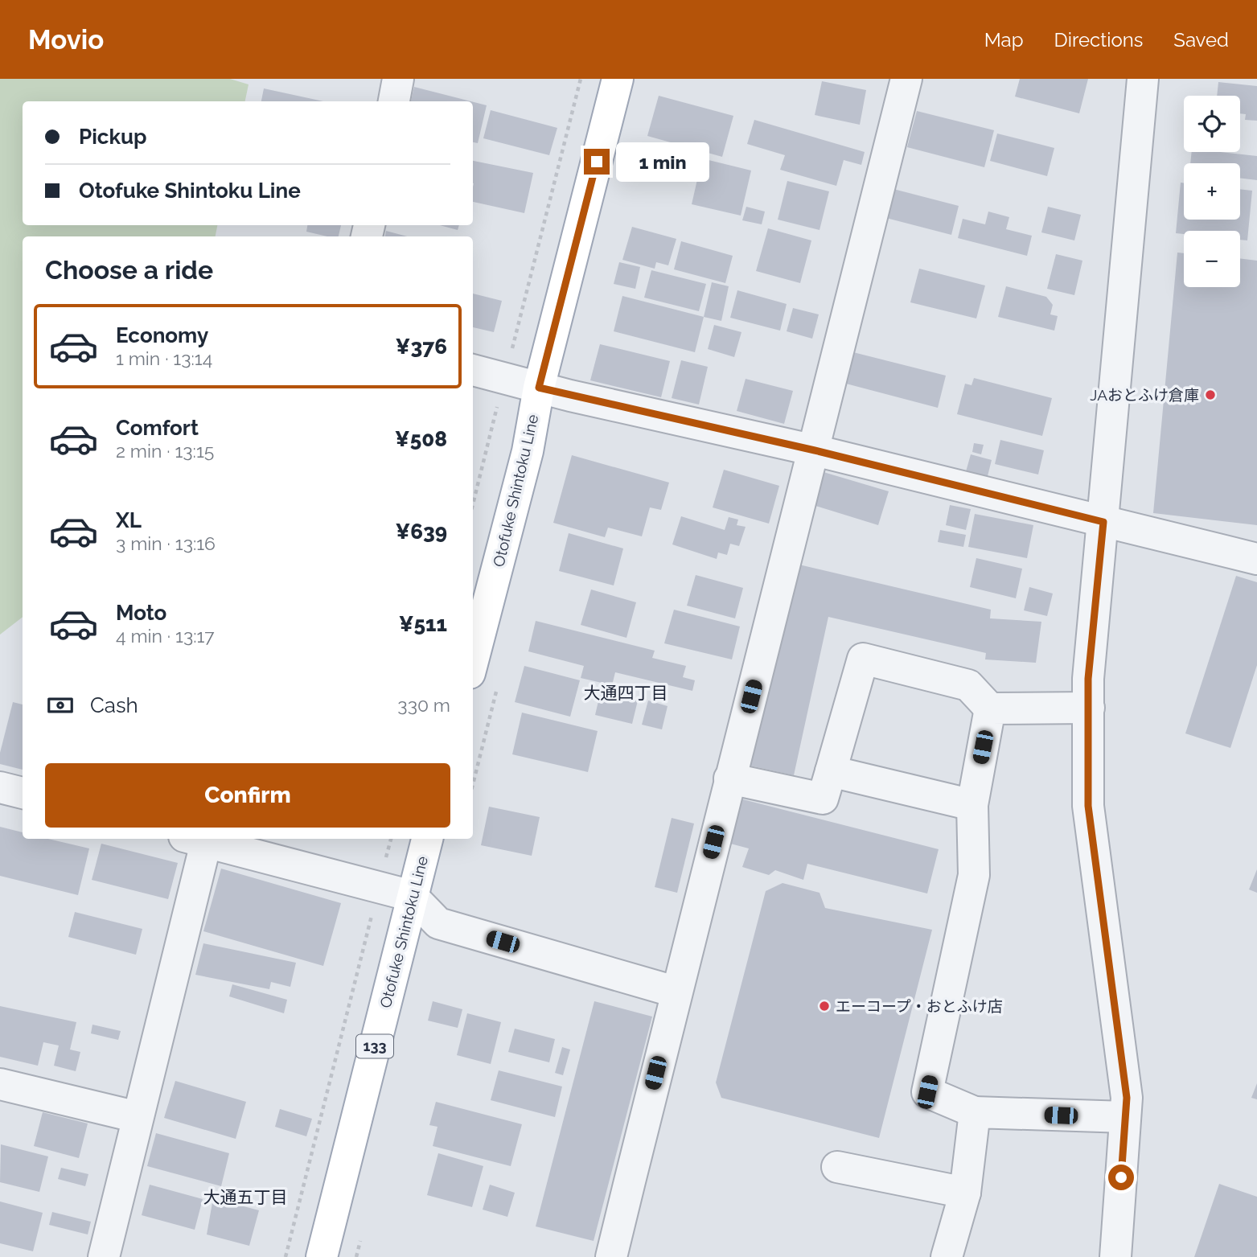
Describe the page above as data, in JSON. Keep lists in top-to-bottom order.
{
  "streets": {
    "main road": ["Otofuke Shintoku Line", "133"]
  },
  "districts": ["大通四丁目", "大通五丁目"],
  "places": ["JAおとふけ倉庫", "エーコープ・おとふけ店"],
  "page": {
    "header": "Movio",
    "nav": ["Map", "Directions", "Saved"],
    "map_buttons": ["+", "−"],
    "banner": ["Pickup", "Otofuke Shintoku Line"],
    "bubble": "1 min",
    "heading": "Choose a ride",
    "list": [
      {
        "name": "Economy",
        "note": "1 min · 13:14",
        "value": "¥376"
      },
      {
        "name": "Comfort",
        "note": "2 min · 13:15",
        "value": "¥508"
      },
      {
        "name": "XL",
        "note": "3 min · 13:16",
        "value": "¥639"
      },
      {
        "name": "Moto",
        "note": "4 min · 13:17",
        "value": "¥511"
      }
    ],
    "pay": ["Cash", "330 m"],
    "buttons": "Confirm"
  }
}
